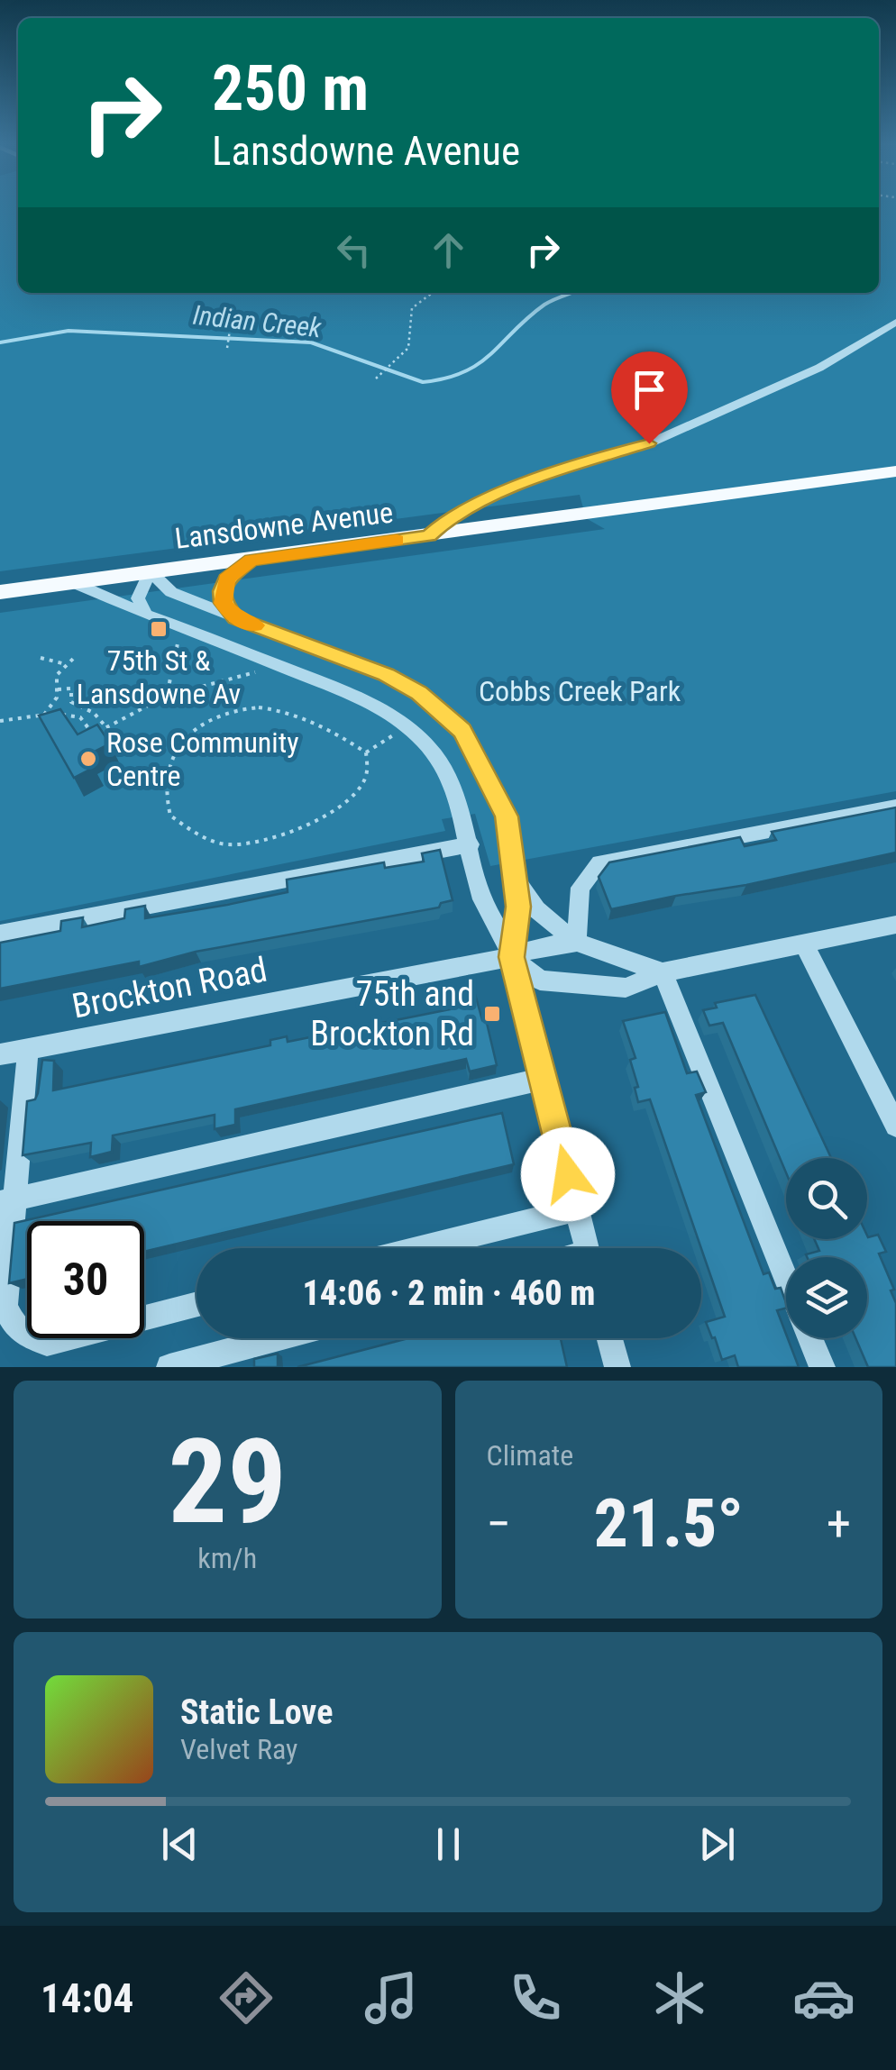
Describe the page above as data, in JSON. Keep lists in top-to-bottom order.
{
  "streets": {
    "main road": ["Lansdowne Avenue"],
    "street": ["Brockton Road"]
  },
  "water": ["Indian Creek"],
  "parks": ["Cobbs Creek Park"],
  "places": {
    "transit": ["75th St & Lansdowne Av", "75th and Brockton Rd"],
    "other": ["Rose Community Centre"]
  },
  "page": {
    "turn": ["250 m", "Lansdowne Avenue"],
    "limit": "30",
    "trip": "14:06 · 2 min · 460 m",
    "tile": [
      ["29", "km/h"],
      "Climate"
    ],
    "heat": ["−", "21.5°", "+"],
    "song": ["Static Love", "Velvet Ray"],
    "tabs": "14:04"
  }
}
